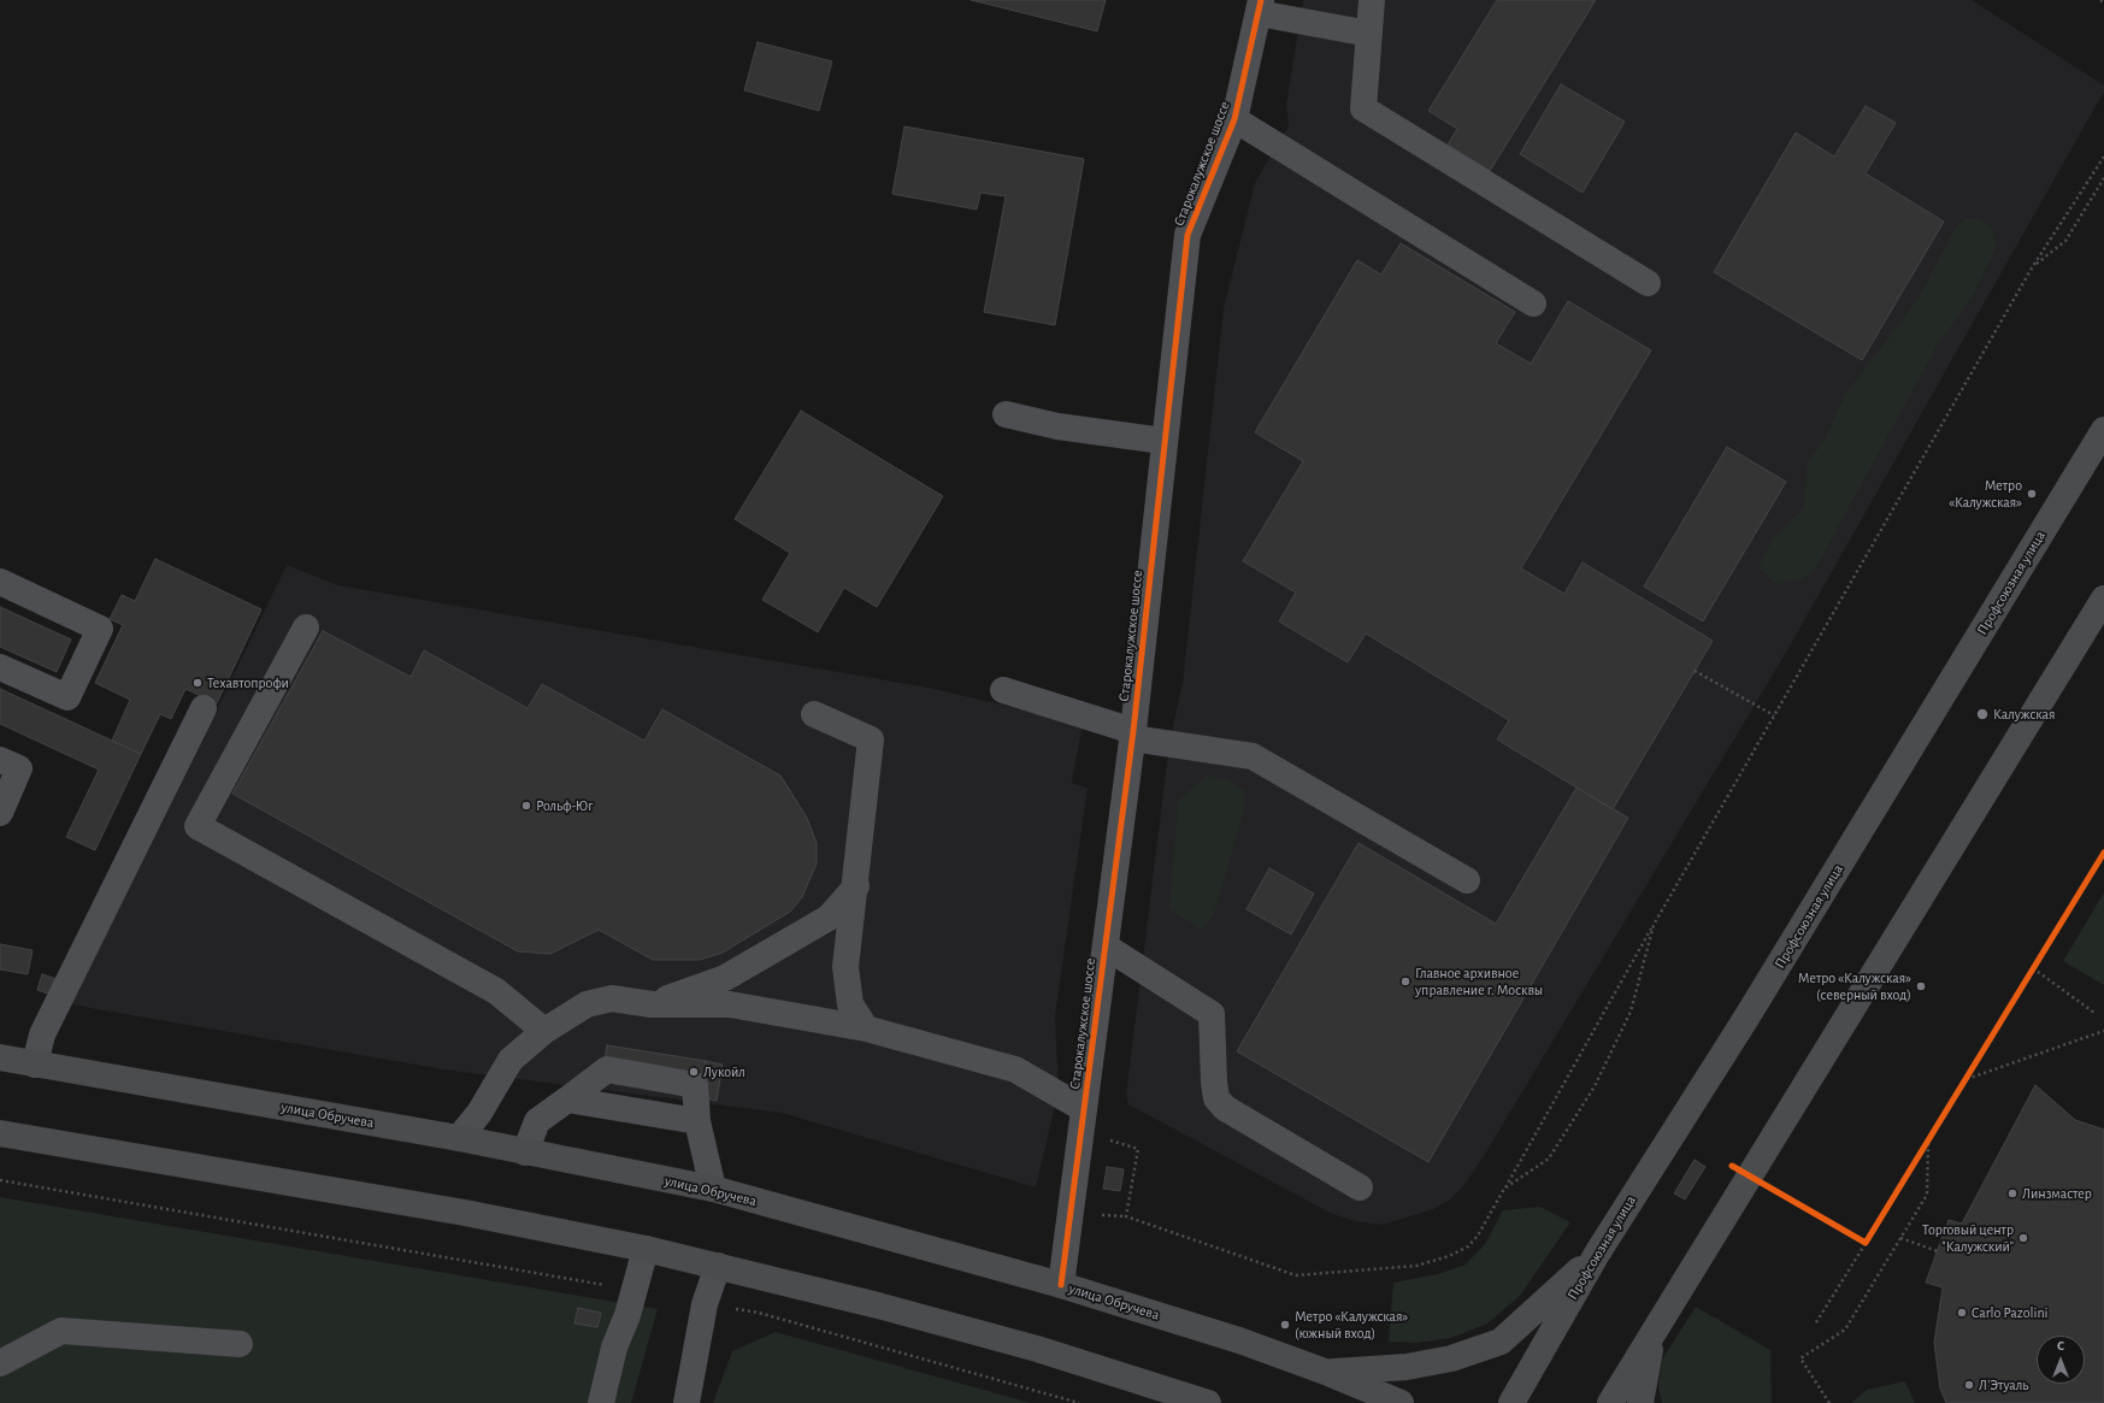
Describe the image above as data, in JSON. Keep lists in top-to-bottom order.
{
  "streets": {
    "main road": ["Профсоюзная улица", "улица Обручева"],
    "street": ["Старокалужское шоссе"]
  },
  "crossings": [
    ["Старокалужское шоссе", "улица Обручева"]
  ],
  "places": [
    "Метро «Калужская»",
    "Техавтопрофи",
    "Калужская",
    "Рольф-Юг",
    "Главное архивное управление г. Москвы",
    "Метро «Калужская» (северный вход)",
    "Лукойл",
    "Линзмастер",
    "Торговый центр \"Калужский\"",
    "Carlo Pazolini",
    "Метро «Калужская» (южный вход)",
    "Л'Этуаль"
  ],
  "north": "top"
}
